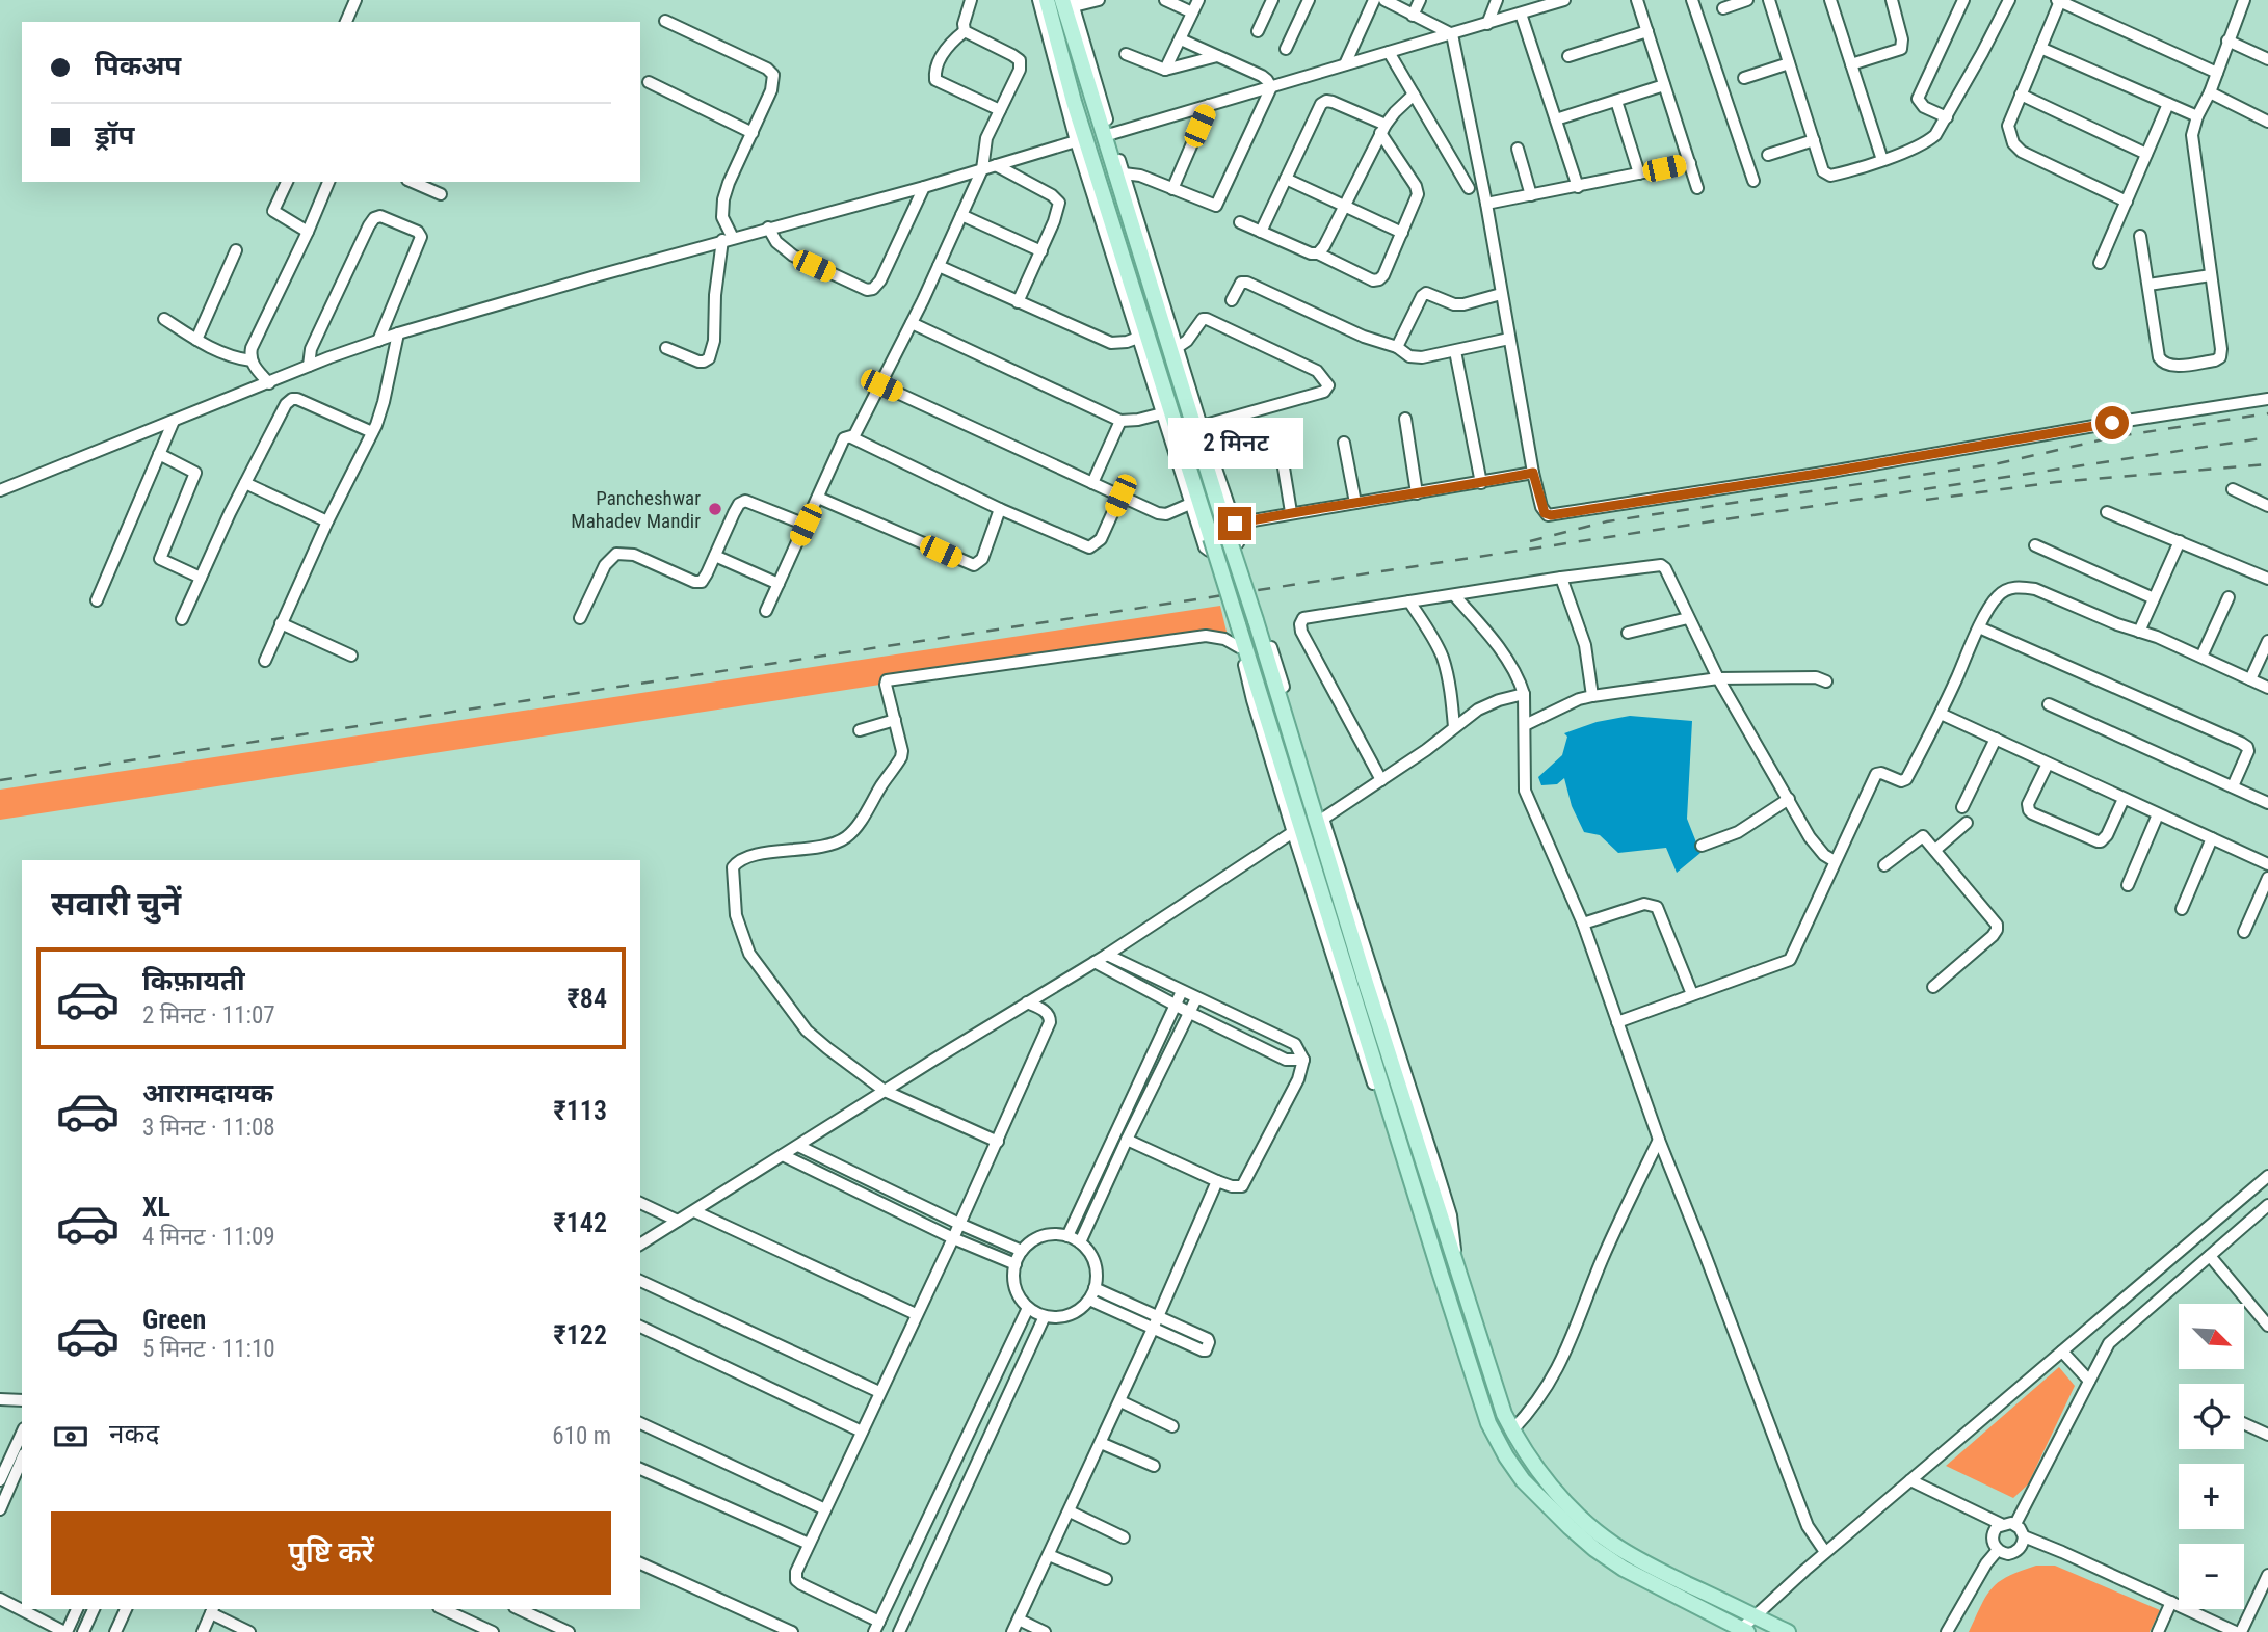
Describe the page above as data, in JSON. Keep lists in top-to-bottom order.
{
  "places": ["Pancheshwar Mahadev Mandir"],
  "north": "bottom right",
  "page": {
    "banner": ["पिकअप", "ड्रॉप"],
    "bubble": "2 मिनट",
    "heading": "सवारी चुनें",
    "list": [
      {
        "name": "किफ़ायती",
        "note": "2 मिनट · 11:07",
        "value": "₹84"
      },
      {
        "name": "आरामदायक",
        "note": "3 मिनट · 11:08",
        "value": "₹113"
      },
      {
        "name": "XL",
        "note": "4 मिनट · 11:09",
        "value": "₹142"
      },
      {
        "name": "Green",
        "note": "5 मिनट · 11:10",
        "value": "₹122"
      }
    ],
    "map_buttons": ["+", "−"],
    "pay": ["नकद", "610 m"],
    "buttons": "पुष्टि करें"
  }
}
